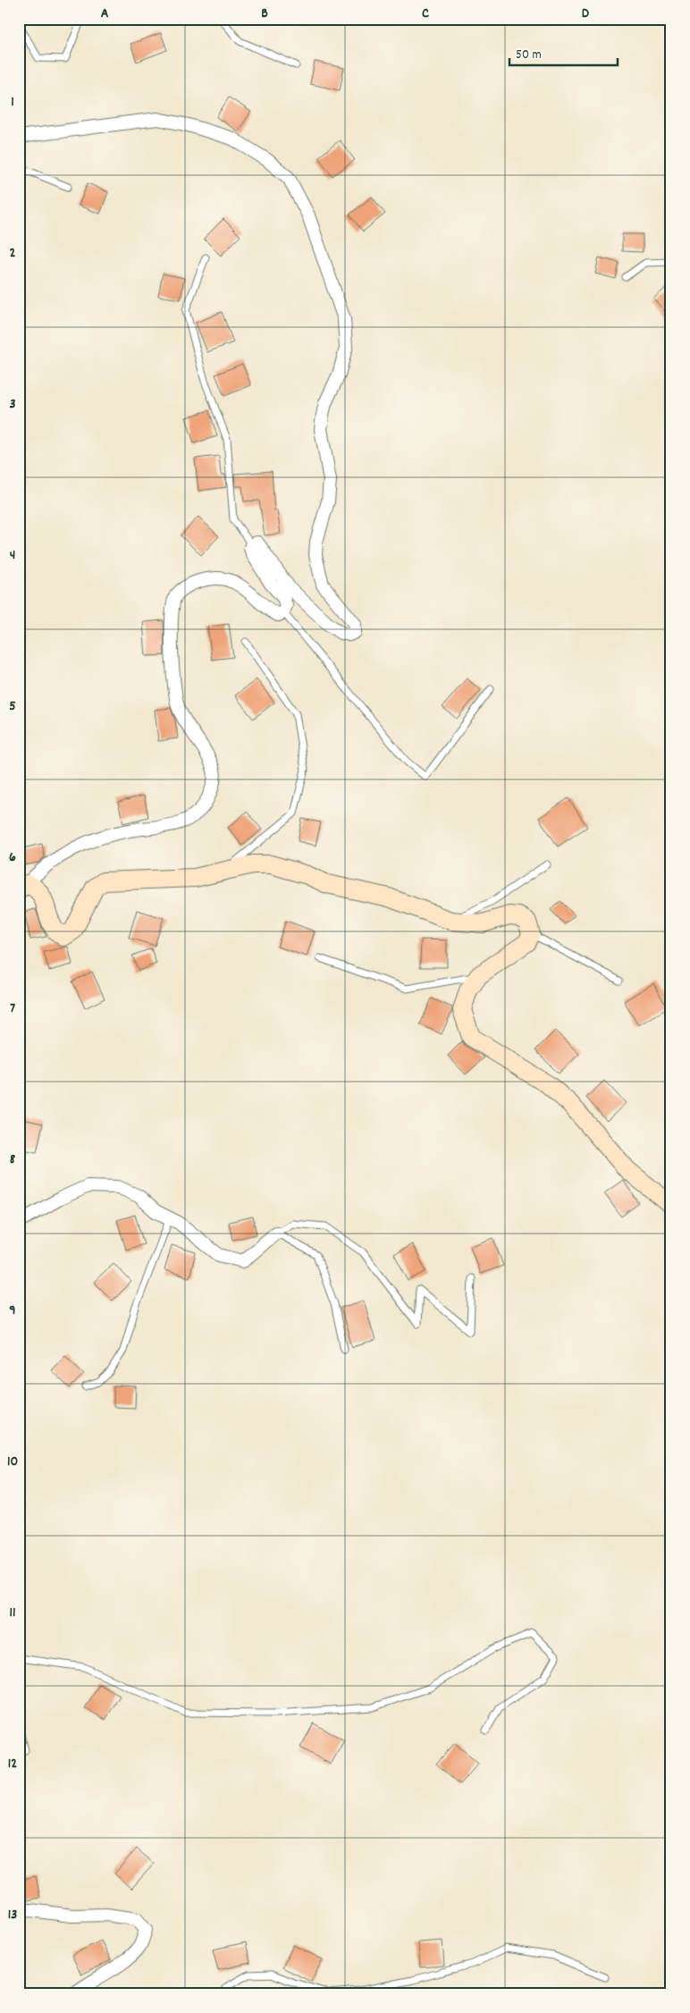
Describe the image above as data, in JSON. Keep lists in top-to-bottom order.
{
  "scale_bar": "50 m",
  "grid": {
    "columns": [
      "A",
      "B",
      "C",
      "D"
    ],
    "rows": [
      "1",
      "2",
      "3",
      "4",
      "5",
      "6",
      "7",
      "8",
      "9",
      "10",
      "11",
      "12",
      "13"
    ]
  }
}
